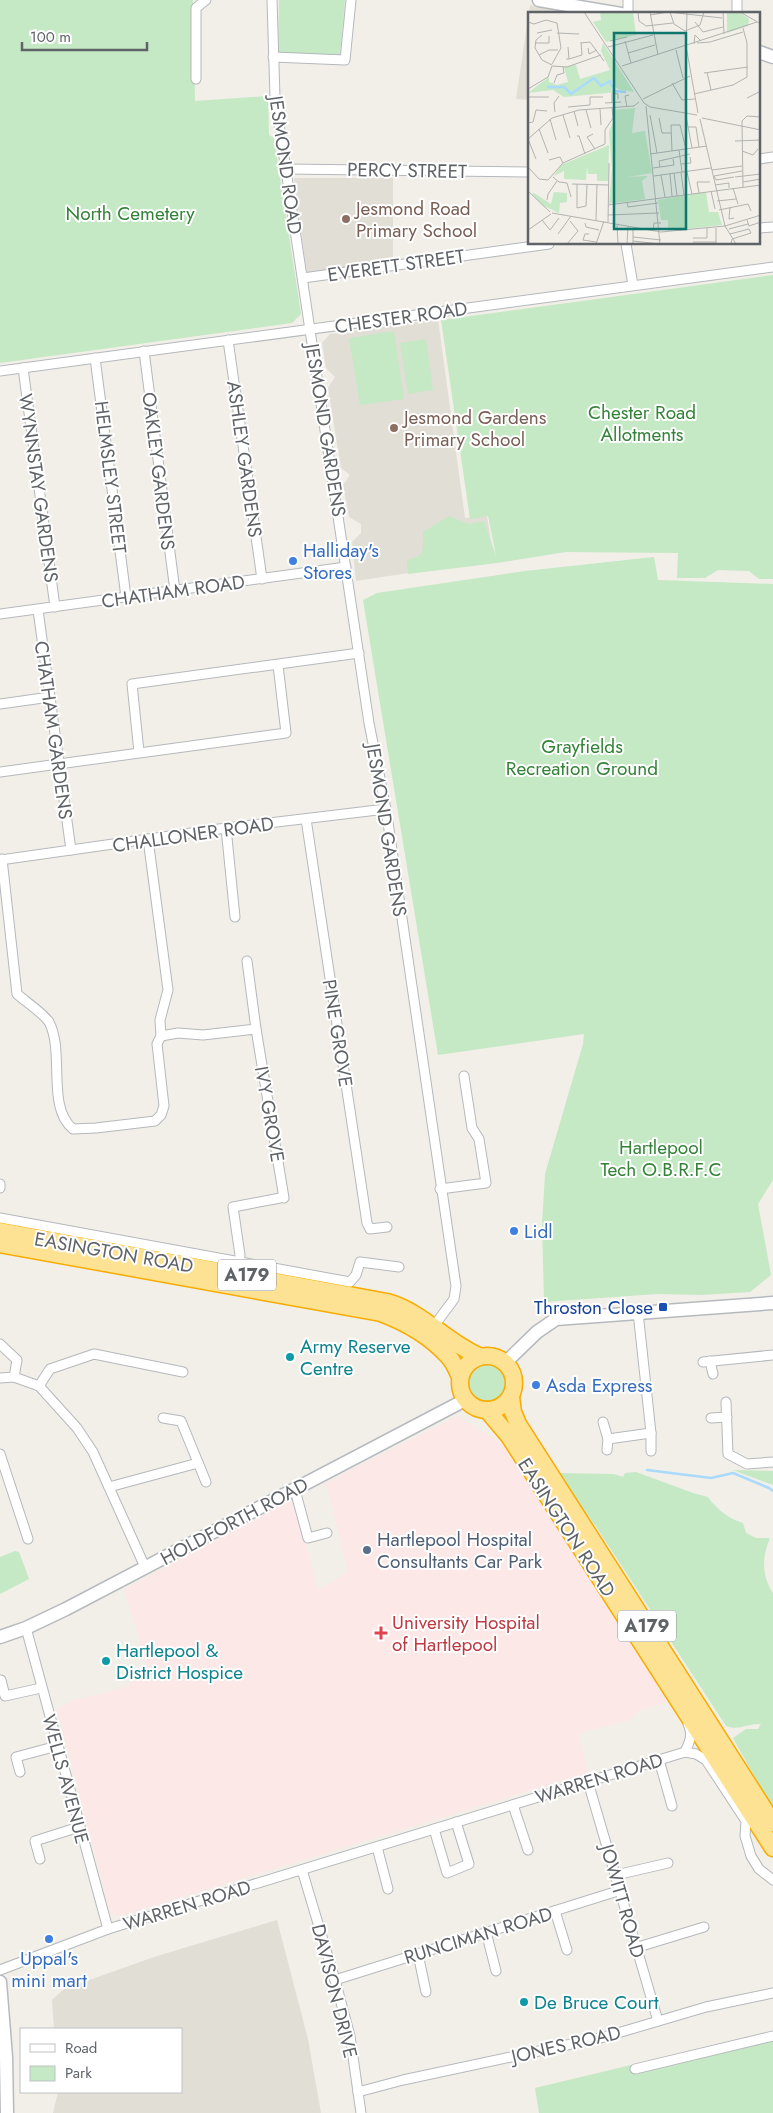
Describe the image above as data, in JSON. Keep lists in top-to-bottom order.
{
  "streets": {
    "highway": ["EASINGTON ROAD", "A179"],
    "street": [
      "JESMOND ROAD",
      "PERCY STREET",
      "EVERETT STREET",
      "CHESTER ROAD",
      "JESMOND GARDENS",
      "ASHLEY GARDENS",
      "OAKLEY GARDENS",
      "HELMSLEY STREET",
      "WYNNSTAY GARDENS",
      "CHATHAM ROAD",
      "CHATHAM GARDENS",
      "CHALLONER ROAD",
      "PINE GROVE",
      "IVY GROVE",
      "HOLDFORTH ROAD",
      "WARREN ROAD",
      "WELLS AVENUE",
      "JOWITT ROAD",
      "RUNCIMAN ROAD",
      "DAVISON DRIVE",
      "JONES ROAD"
    ]
  },
  "crossings": [
    ["JESMOND ROAD", "PERCY STREET"],
    ["JESMOND ROAD", "EVERETT STREET"],
    ["JESMOND ROAD", "CHESTER ROAD"],
    ["JESMOND ROAD", "JESMOND GARDENS"],
    ["CHESTER ROAD", "JESMOND GARDENS"],
    ["CHESTER ROAD", "ASHLEY GARDENS"],
    ["CHESTER ROAD", "OAKLEY GARDENS"],
    ["CHESTER ROAD", "HELMSLEY STREET"],
    ["CHESTER ROAD", "WYNNSTAY GARDENS"],
    ["JESMOND GARDENS", "CHATHAM ROAD"],
    ["JESMOND GARDENS", "CHALLONER ROAD"],
    ["JESMOND GARDENS", "EASINGTON ROAD"],
    ["ASHLEY GARDENS", "CHATHAM ROAD"],
    ["OAKLEY GARDENS", "CHATHAM ROAD"],
    ["HELMSLEY STREET", "CHATHAM ROAD"],
    ["WYNNSTAY GARDENS", "CHATHAM ROAD"],
    ["CHATHAM ROAD", "CHATHAM GARDENS"],
    ["CHATHAM GARDENS", "CHALLONER ROAD"],
    ["CHALLONER ROAD", "PINE GROVE"],
    ["IVY GROVE", "EASINGTON ROAD"],
    ["EASINGTON ROAD", "HOLDFORTH ROAD"],
    ["HOLDFORTH ROAD", "WELLS AVENUE"],
    ["WARREN ROAD", "WELLS AVENUE"],
    ["WARREN ROAD", "JOWITT ROAD"],
    ["WARREN ROAD", "DAVISON DRIVE"],
    ["JOWITT ROAD", "RUNCIMAN ROAD"],
    ["JOWITT ROAD", "JONES ROAD"],
    ["RUNCIMAN ROAD", "DAVISON DRIVE"],
    ["DAVISON DRIVE", "JONES ROAD"]
  ],
  "parks": [
    "North Cemetery",
    "Chester Road Allotments",
    "Grayfields Recreation Ground",
    "Hartlepool Tech O.B.R.F.C"
  ],
  "places": {
    "other": [
      "Jesmond Road Primary School",
      "Jesmond Gardens Primary School",
      "Halliday's Stores",
      "Lidl",
      "Army Reserve Centre",
      "Asda Express",
      "Hartlepool Hospital Consultants Car Park",
      "Hartlepool & District Hospice",
      "Uppal's mini mart",
      "De Bruce Court"
    ],
    "transit": ["Throston Close"],
    "health": ["University Hospital of Hartlepool"]
  },
  "legend": ["Road", "Park"],
  "scale_bar": "100 m"
}
